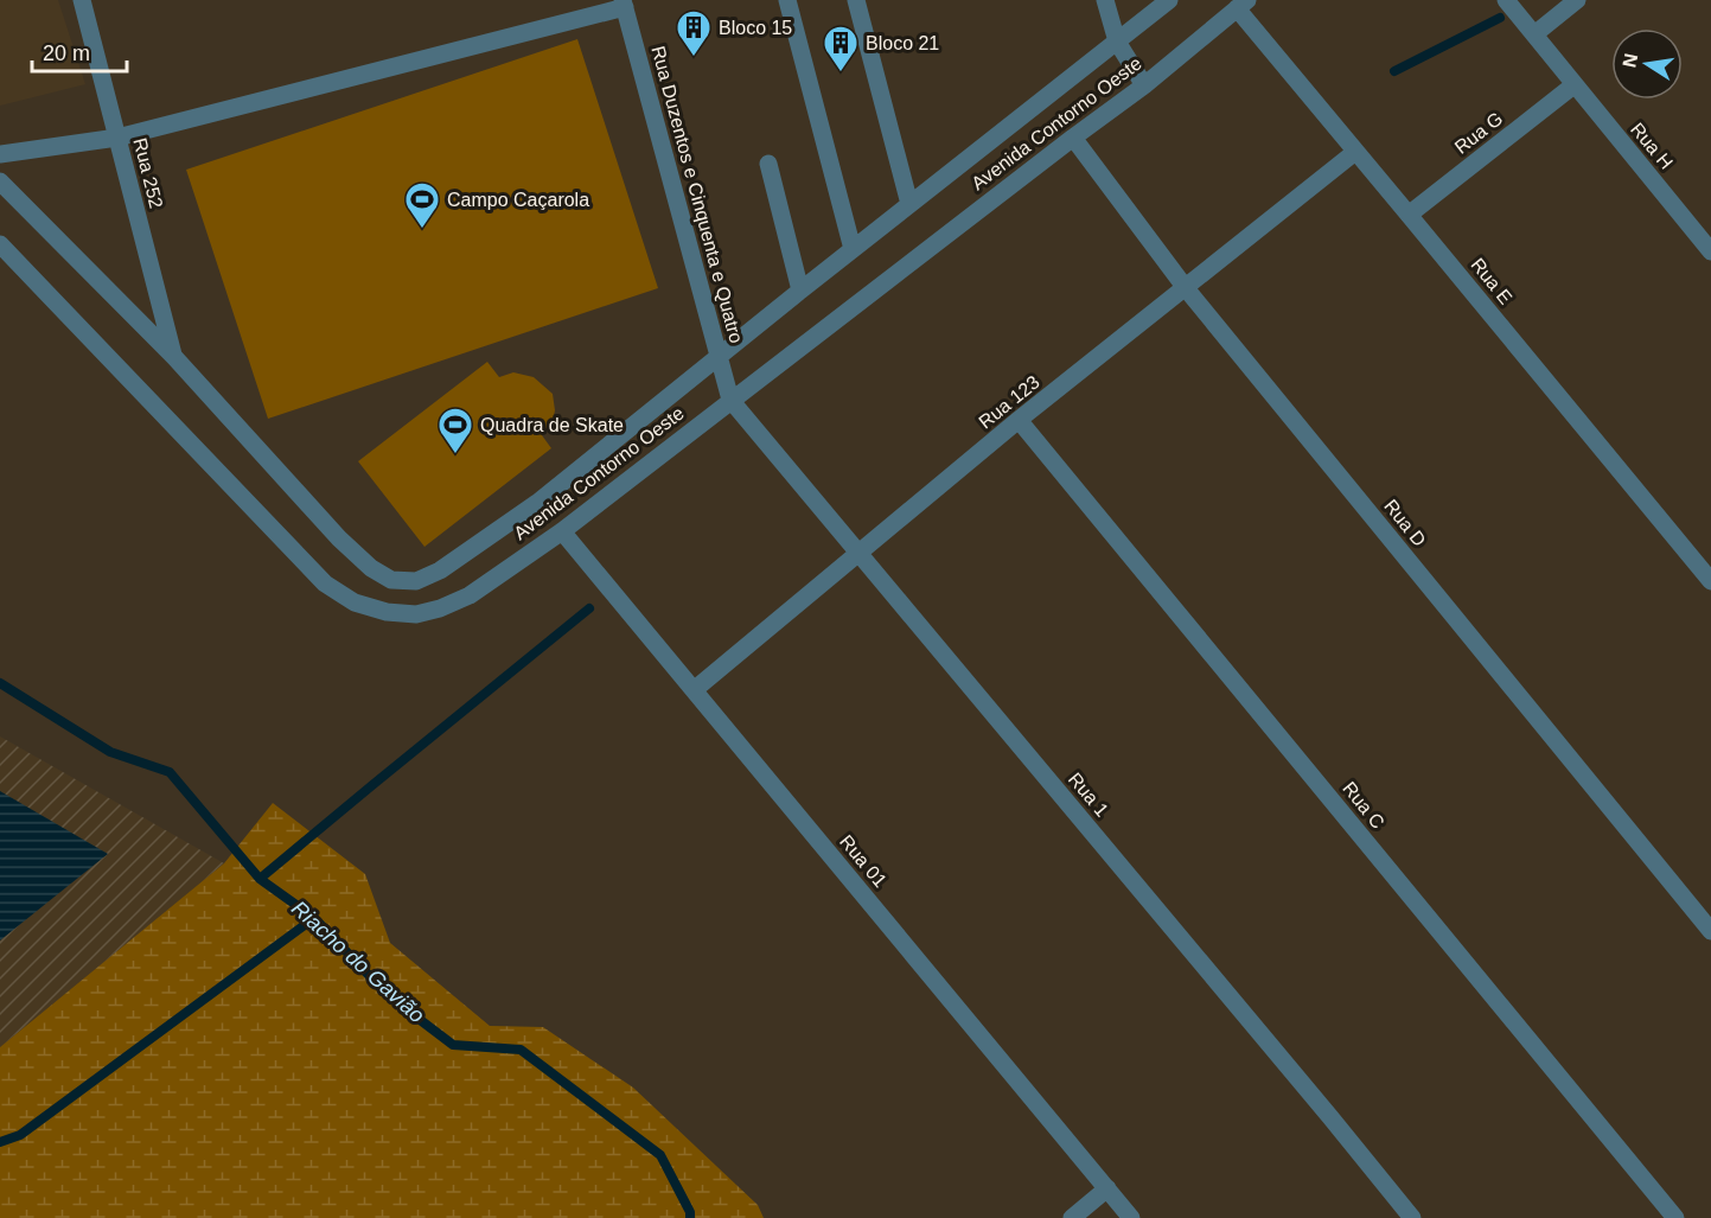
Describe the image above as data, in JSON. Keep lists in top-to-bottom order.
{
  "streets": {
    "street": [
      "Avenida Contorno Oeste",
      "Rua G",
      "Rua H",
      "Rua 252",
      "Rua Duzentos e Cinquenta e Quatro",
      "Rua E",
      "Rua 123",
      "Rua D",
      "Rua 1",
      "Rua C",
      "Rua 01"
    ]
  },
  "crossings": [
    ["Avenida Contorno Oeste", "Rua Duzentos e Cinquenta e Quatro"],
    ["Avenida Contorno Oeste", "Rua E"],
    ["Avenida Contorno Oeste", "Rua D"],
    ["Avenida Contorno Oeste", "Rua 1"],
    ["Avenida Contorno Oeste", "Rua 01"],
    ["Rua G", "Rua H"],
    ["Rua G", "Rua E"],
    ["Rua Duzentos e Cinquenta e Quatro", "Rua 1"],
    ["Rua E", "Rua 123"],
    ["Rua 123", "Rua D"],
    ["Rua 123", "Rua 1"],
    ["Rua 123", "Rua C"],
    ["Rua 123", "Rua 01"]
  ],
  "water": ["Riacho do Gavião"],
  "places": {
    "building": ["Bloco 15", "Bloco 21"],
    "sports": ["Campo Caçarola", "Quadra de Skate"]
  },
  "scale_bar": "20 m",
  "north": "left"
}
